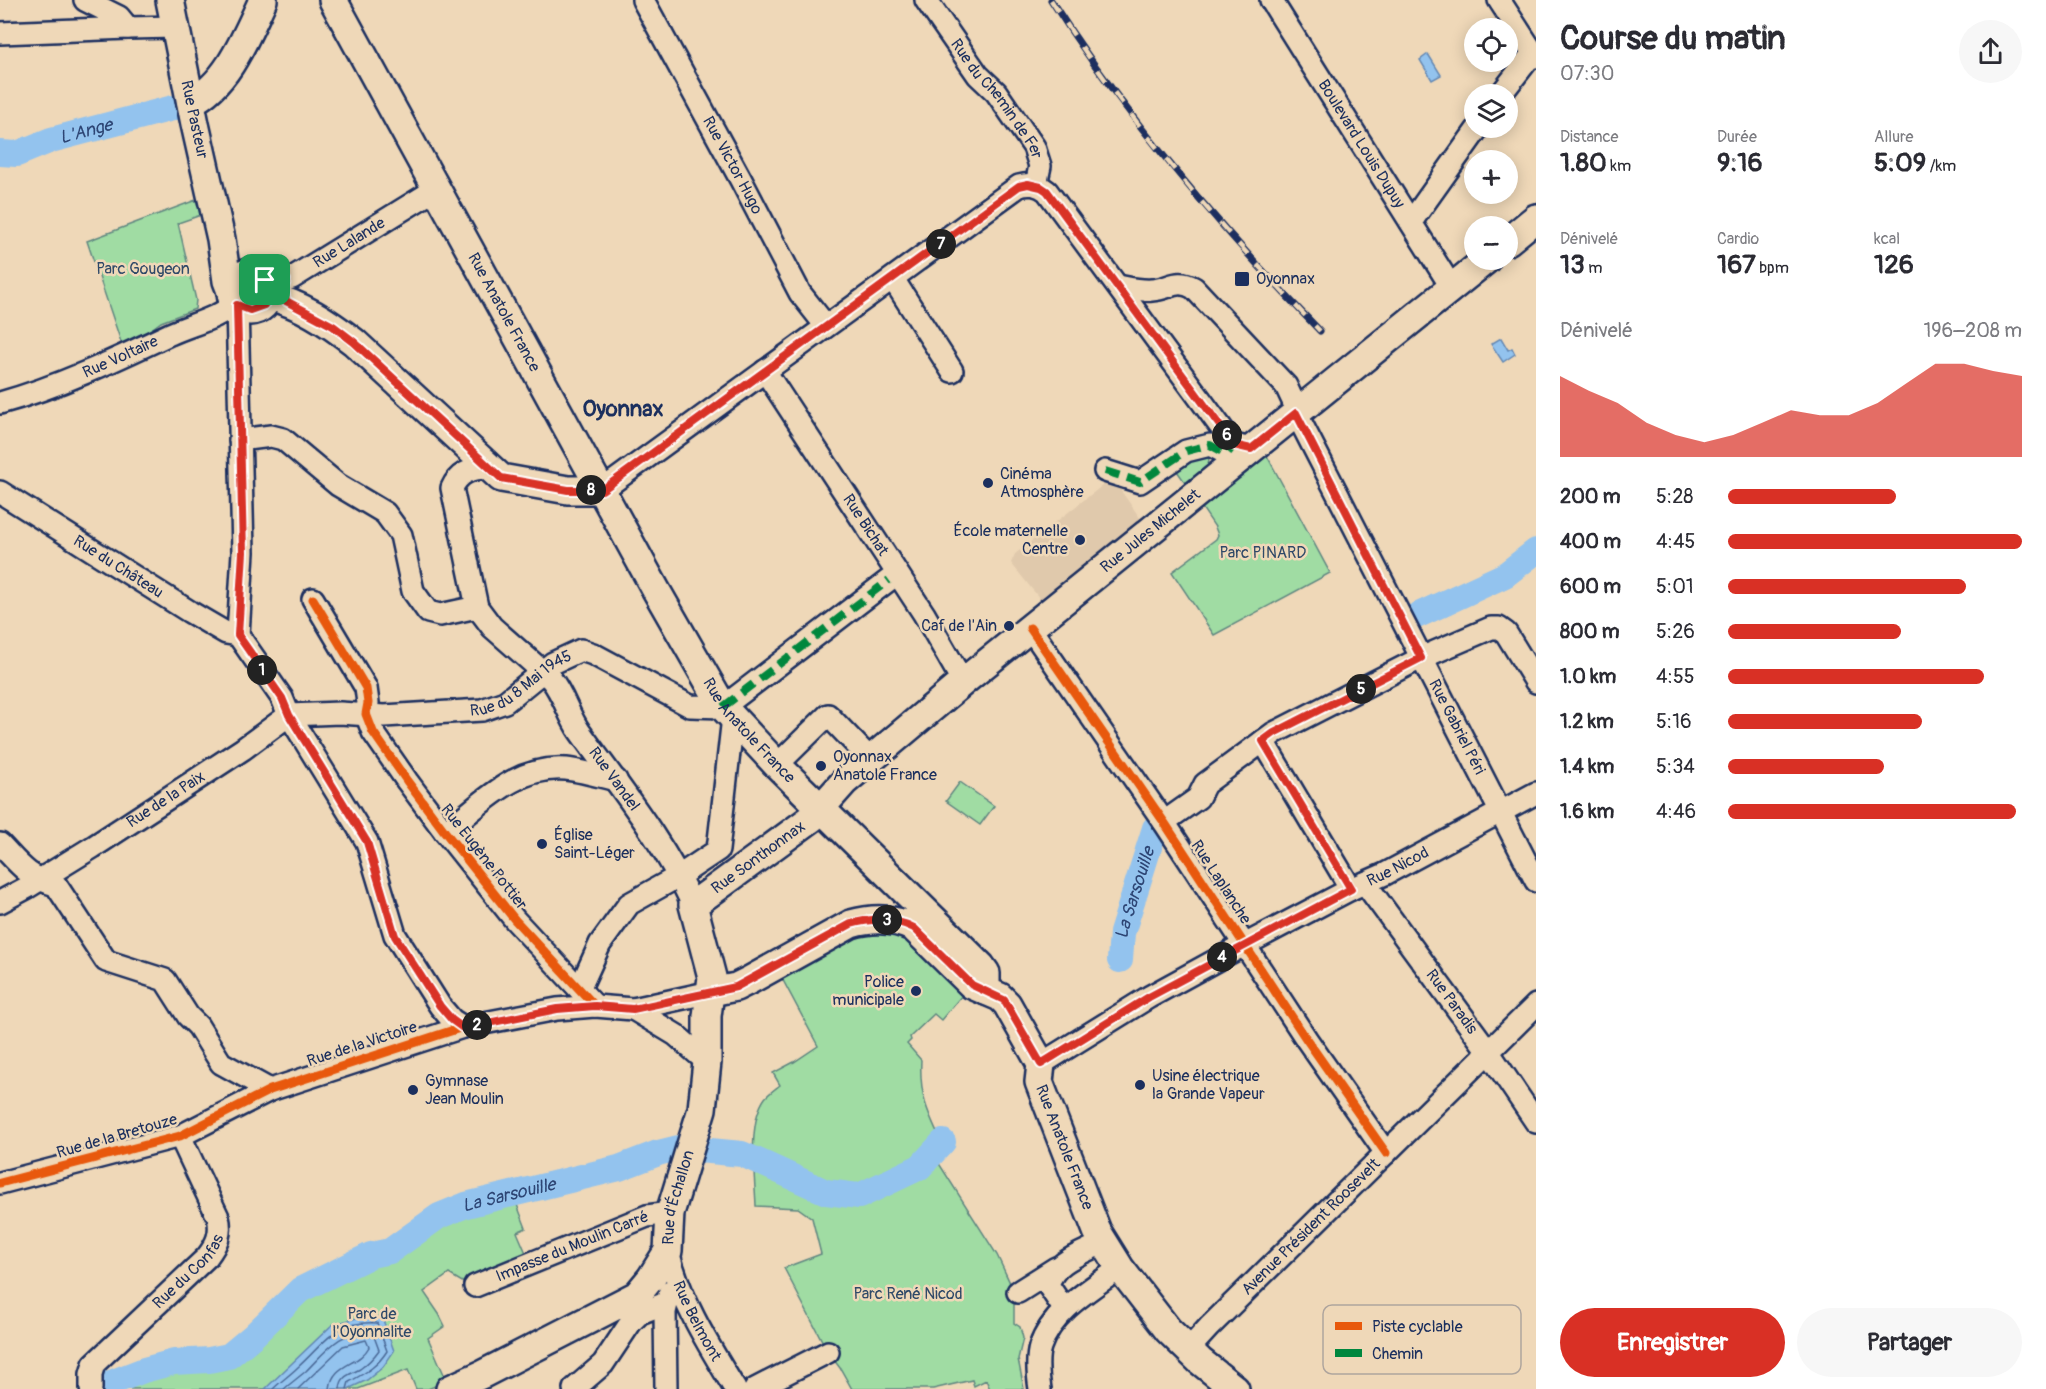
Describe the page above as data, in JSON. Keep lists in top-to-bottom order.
{
  "streets": {
    "main road": [
      "Rue Pasteur",
      "Rue Anatole France",
      "Rue Jules Michelet",
      "Rue Vandel",
      "Rue Sonthonnax",
      "Rue d'Échallon"
    ],
    "street": [
      "Rue du Chemin de Fer",
      "Boulevard Louis Dupuy",
      "Rue Victor Hugo",
      "Rue Lalande",
      "Rue Voltaire",
      "Rue Bichat",
      "Rue du Château",
      "Rue du 8 Mai 1945",
      "Rue Gabriel Péri",
      "Rue de la Paix",
      "Rue Eugène Pottier",
      "Rue Nicod",
      "Rue Laplanche",
      "Rue Paradis",
      "Rue de la Victoire",
      "Rue de la Bretouze",
      "Avenue Président Roosevelt",
      "Impasse du Moulin Carré",
      "Rue du Confas",
      "Rue Belmont"
    ]
  },
  "crossings": [
    ["Rue du Chemin de Fer", "Rue Jules Michelet"],
    ["Rue du Chemin de Fer", "Rue Gabriel Péri"],
    ["Rue Pasteur", "Rue Voltaire"],
    ["Boulevard Louis Dupuy", "Rue Jules Michelet"],
    ["Rue Lalande", "Rue Anatole France"],
    ["Rue Anatole France", "Rue Jules Michelet"],
    ["Rue Anatole France", "Rue du 8 Mai 1945"],
    ["Rue Anatole France", "Rue Sonthonnax"],
    ["Rue Anatole France", "Rue Nicod"],
    ["Rue Anatole France", "Avenue Président Roosevelt"],
    ["Rue Bichat", "Rue Jules Michelet"],
    ["Rue Jules Michelet", "Rue Gabriel Péri"],
    ["Rue Jules Michelet", "Rue Sonthonnax"],
    ["Rue Jules Michelet", "Rue Laplanche"],
    ["Rue du 8 Mai 1945", "Rue Vandel"],
    ["Rue du 8 Mai 1945", "Rue de la Paix"],
    ["Rue du 8 Mai 1945", "Rue Eugène Pottier"],
    ["Rue Gabriel Péri", "Rue Nicod"],
    ["Rue Vandel", "Rue Sonthonnax"],
    ["Rue Vandel", "Rue de la Victoire"],
    ["Rue Vandel", "Rue d'Échallon"],
    ["Rue Eugène Pottier", "Rue de la Victoire"],
    ["Rue Nicod", "Rue Laplanche"],
    ["Rue Nicod", "Rue Paradis"],
    ["Rue Laplanche", "Avenue Président Roosevelt"],
    ["Rue Paradis", "Avenue Président Roosevelt"],
    ["Rue de la Victoire", "Rue de la Bretouze"],
    ["Rue de la Victoire", "Rue d'Échallon"],
    ["Rue de la Bretouze", "Rue du Confas"],
    ["Rue d'Échallon", "Impasse du Moulin Carré"],
    ["Rue d'Échallon", "Rue Belmont"]
  ],
  "districts": ["Oyonnax"],
  "water": ["L'Ange", "La Sarsouille"],
  "parks": [
    "Parc Gougeon",
    "Parc PINARD",
    "Parc René Nicod",
    "Parc de l'Oyonnalite"
  ],
  "places": {
    "transit": ["Oyonnax"],
    "other": [
      "Cinéma Atmosphère",
      "École maternelle Centre",
      "Caf de l'Ain",
      "Oyonnax Anatole France",
      "Église Saint-Léger",
      "Police municipale",
      "Usine électrique la Grande Vapeur",
      "Gymnase Jean Moulin"
    ]
  },
  "legend": ["Piste cyclable", "Chemin"],
  "page": {
    "heading": ["Course du matin", "07:30"],
    "map_buttons": ["+", "−"],
    "stats": [
      ["Distance", "1.80 km"],
      ["Durée", "9:16"],
      ["Allure", "5:09 /km"],
      ["Dénivelé", "13 m"],
      ["Cardio", "167 bpm"],
      ["kcal", "126"]
    ],
    "pins": [
      "7",
      "6",
      "8",
      "1",
      "5",
      "3",
      "4",
      "2"
    ],
    "chart": ["Dénivelé", "196–208 m"],
    "list": [
      {
        "name": "200 m",
        "note": "5:28"
      },
      {
        "name": "400 m",
        "note": "4:45"
      },
      {
        "name": "600 m",
        "note": "5:01"
      },
      {
        "name": "800 m",
        "note": "5:26"
      },
      {
        "name": "1.0 km",
        "note": "4:55"
      },
      {
        "name": "1.2 km",
        "note": "5:16"
      },
      {
        "name": "1.4 km",
        "note": "5:34"
      },
      {
        "name": "1.6 km",
        "note": "4:46"
      }
    ],
    "buttons": ["Enregistrer", "Partager"]
  }
}
